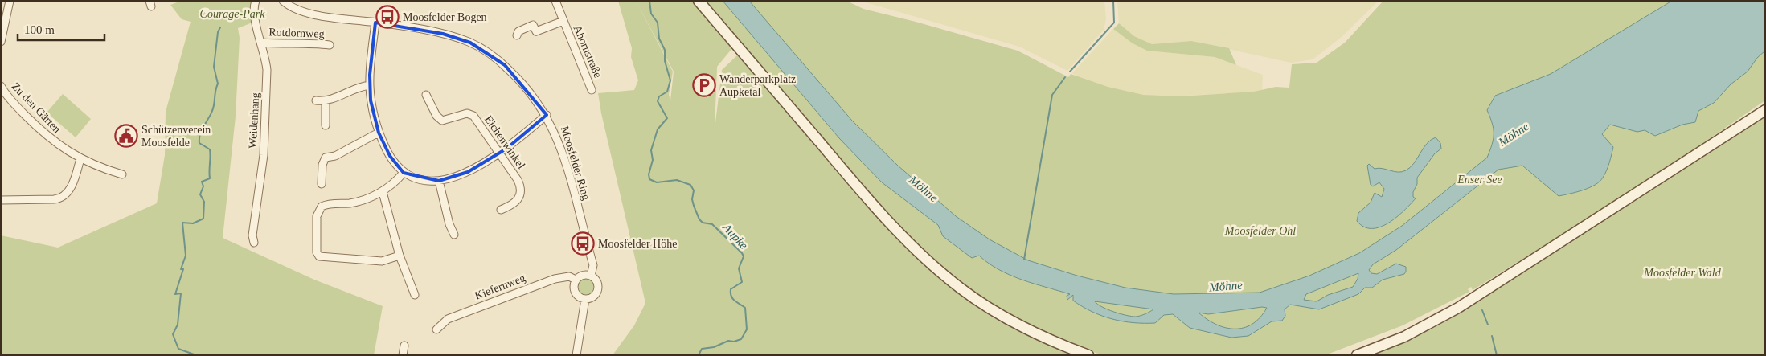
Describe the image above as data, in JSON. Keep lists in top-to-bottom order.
{
  "streets": {
    "street": [
      "Rotdornweg",
      "Ahornstraße",
      "Zu den Gärten",
      "Weidenhang",
      "Eichenwinkel",
      "Moosfelder Ring",
      "Kiefernweg"
    ]
  },
  "crossings": [
    ["Rotdornweg", "Weidenhang"],
    ["Moosfelder Ring", "Kiefernweg"]
  ],
  "water": ["Möhne", "Aupke"],
  "parks": [
    "Courage-Park",
    "Enser See",
    "Moosfelder Ohl",
    "Moosfelder Wald"
  ],
  "places": {
    "bus stop": ["Moosfelder Bogen", "Moosfelder Höhe"],
    "parking": ["Wanderparkplatz Aupketal"],
    "public building": ["Schützenverein Moosfelde"]
  },
  "scale_bar": "100 m"
}
